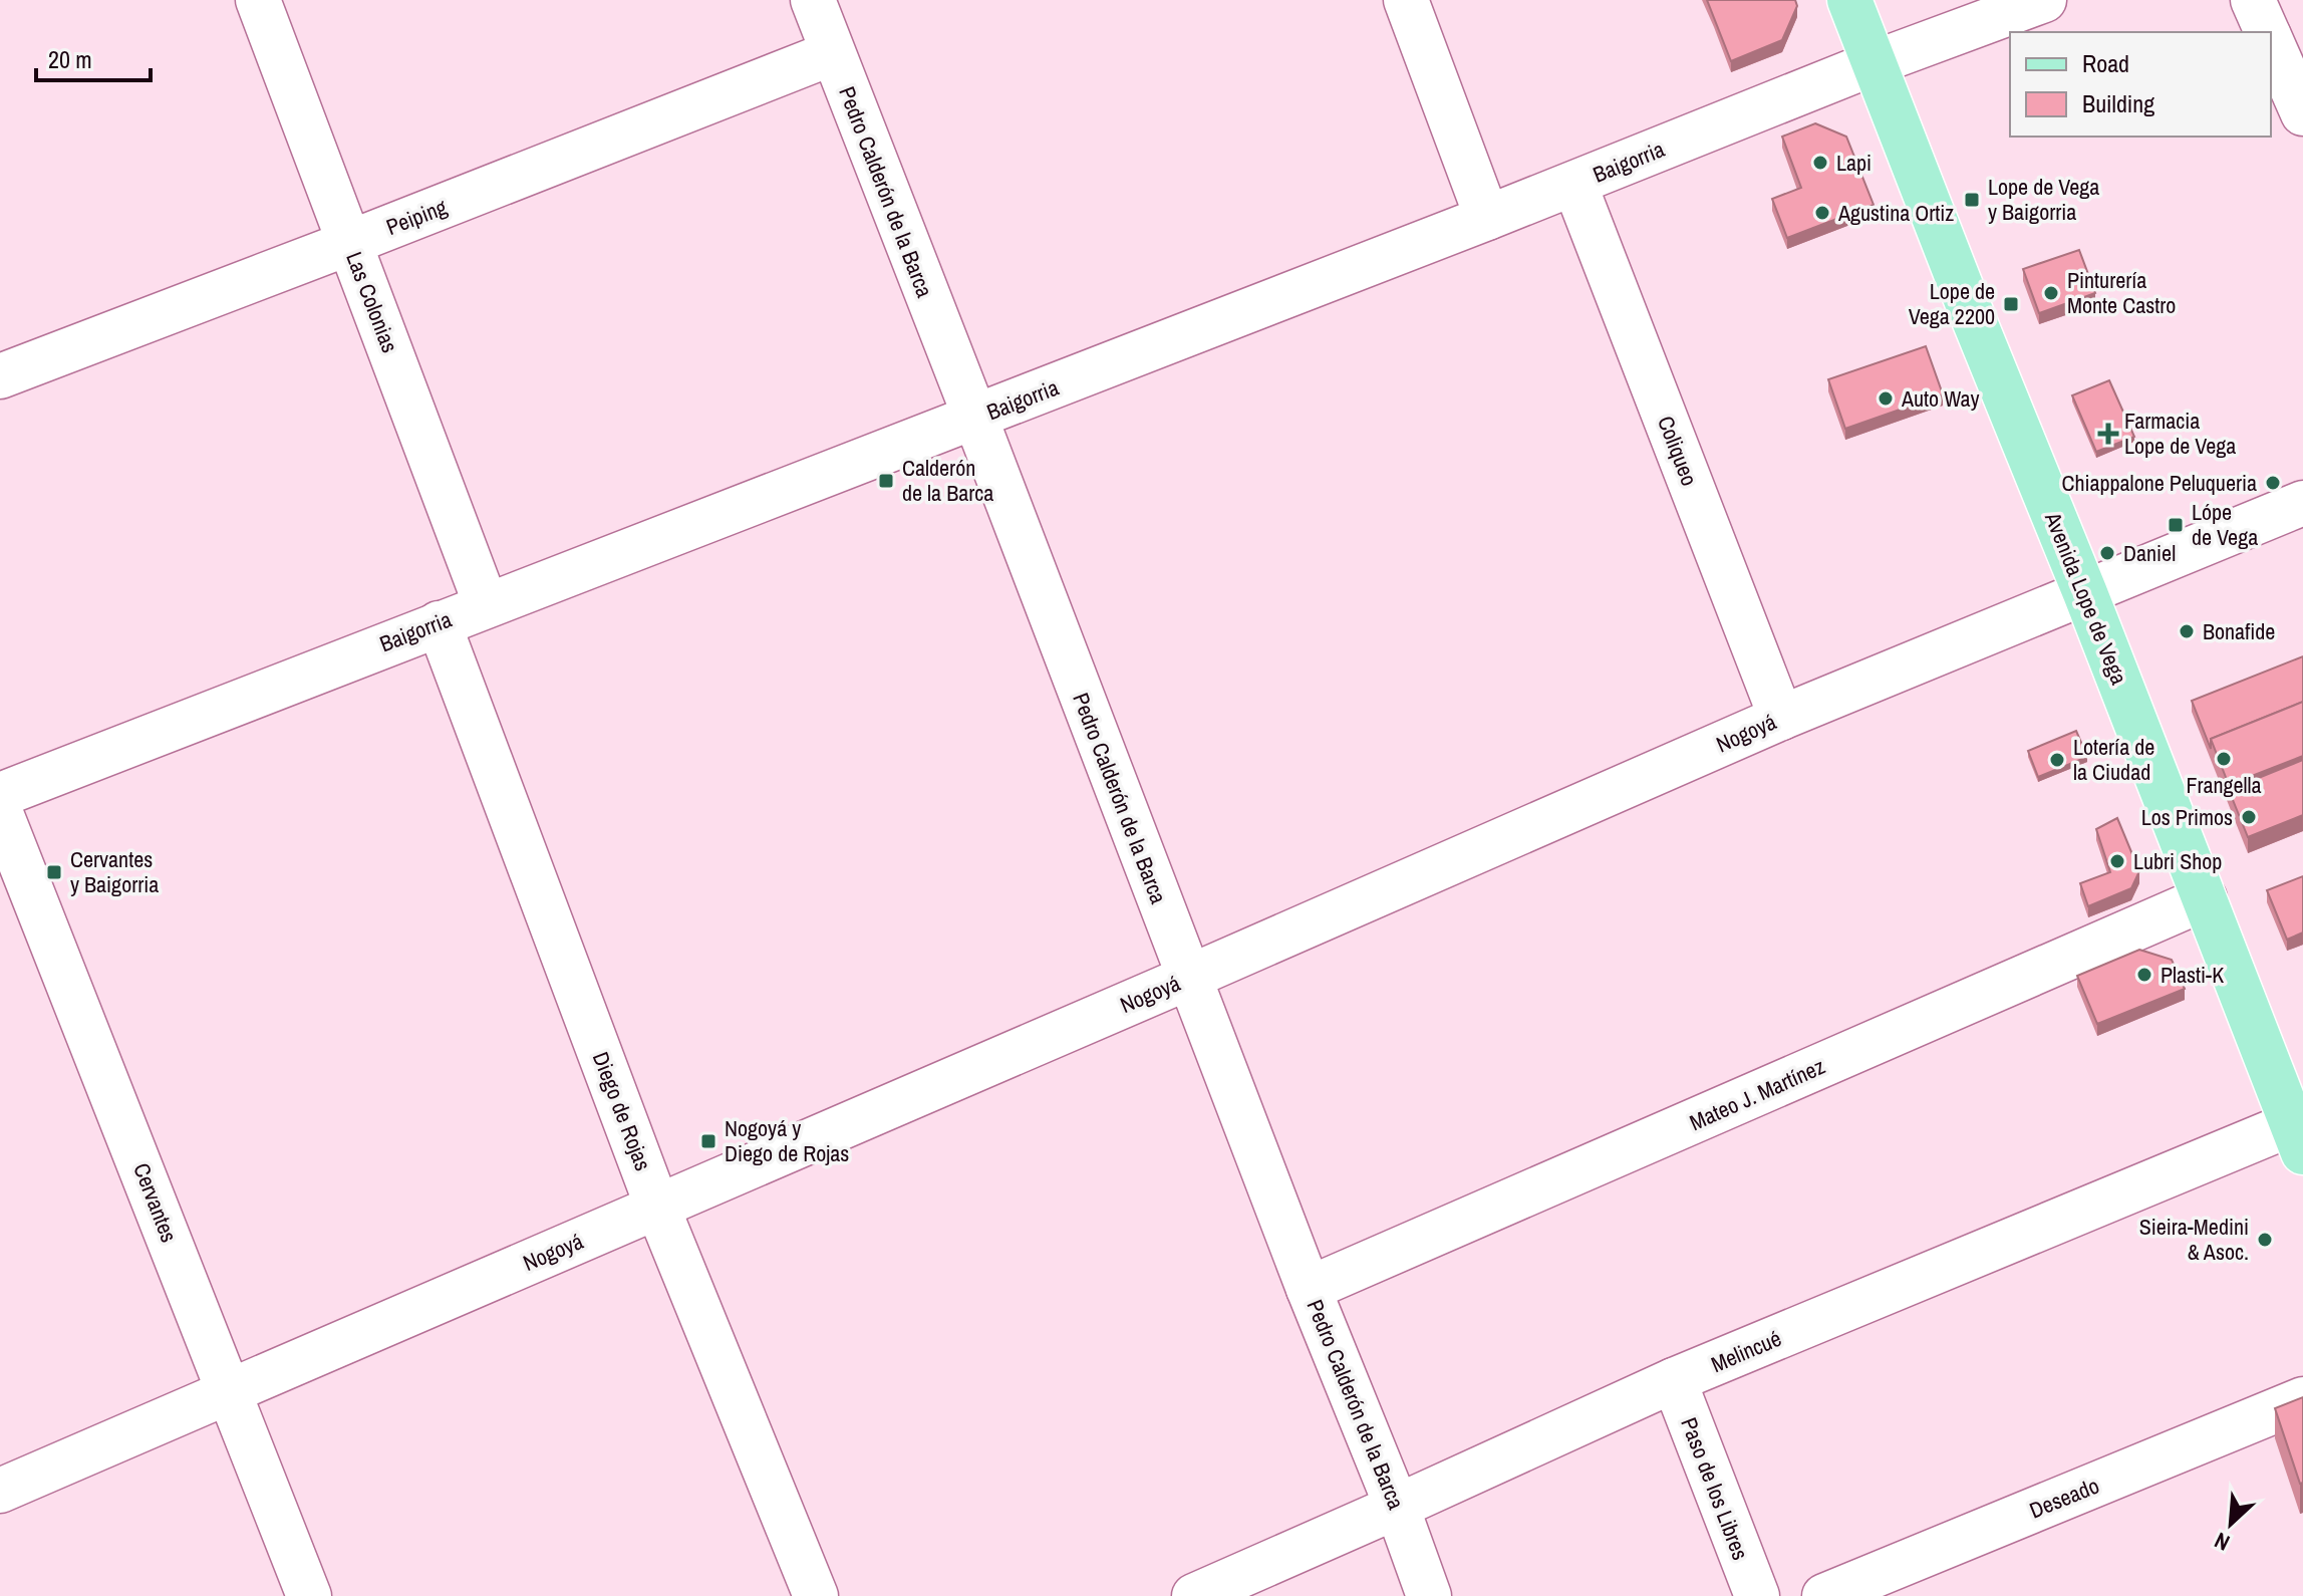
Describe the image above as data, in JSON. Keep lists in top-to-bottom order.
{
  "streets": {
    "main road": ["Avenida Lope de Vega"],
    "street": [
      "Baigorria",
      "Pedro Calderón de la Barca",
      "Peiping",
      "Las Colonias",
      "Coliqueo",
      "Nogoyá",
      "Mateo J. Martínez",
      "Diego de Rojas",
      "Cervantes",
      "Melincué",
      "Paso de los Libres",
      "Deseado"
    ]
  },
  "crossings": [
    ["Baigorria", "Pedro Calderón de la Barca"],
    ["Baigorria", "Las Colonias"],
    ["Baigorria", "Coliqueo"],
    ["Baigorria", "Avenida Lope de Vega"],
    ["Baigorria", "Diego de Rojas"],
    ["Pedro Calderón de la Barca", "Peiping"],
    ["Pedro Calderón de la Barca", "Nogoyá"],
    ["Pedro Calderón de la Barca", "Mateo J. Martínez"],
    ["Pedro Calderón de la Barca", "Melincué"],
    ["Peiping", "Las Colonias"],
    ["Coliqueo", "Nogoyá"],
    ["Avenida Lope de Vega", "Nogoyá"],
    ["Avenida Lope de Vega", "Mateo J. Martínez"],
    ["Avenida Lope de Vega", "Melincué"],
    ["Nogoyá", "Diego de Rojas"],
    ["Nogoyá", "Cervantes"],
    ["Melincué", "Paso de los Libres"]
  ],
  "places": {
    "other": [
      "Lapi",
      "Agustina Ortiz",
      "Pinturería Monte Castro",
      "Auto Way",
      "Chiappalone Peluqueria",
      "Daniel",
      "Bonafide",
      "Frangella",
      "Lotería de la Ciudad",
      "Los Primos",
      "Lubri Shop",
      "Plasti-K",
      "Sieira-Medini & Asoc."
    ],
    "transit": [
      "Lope de Vega y Baigorria",
      "Lope de Vega 2200",
      "Calderón de la Barca",
      "Lópe de Vega",
      "Cervantes y Baigorria",
      "Nogoyá y Diego de Rojas"
    ],
    "health": ["Farmacia Lope de Vega"]
  },
  "legend": ["Road", "Building"],
  "scale_bar": "20 m",
  "north": "bottom left"
}
